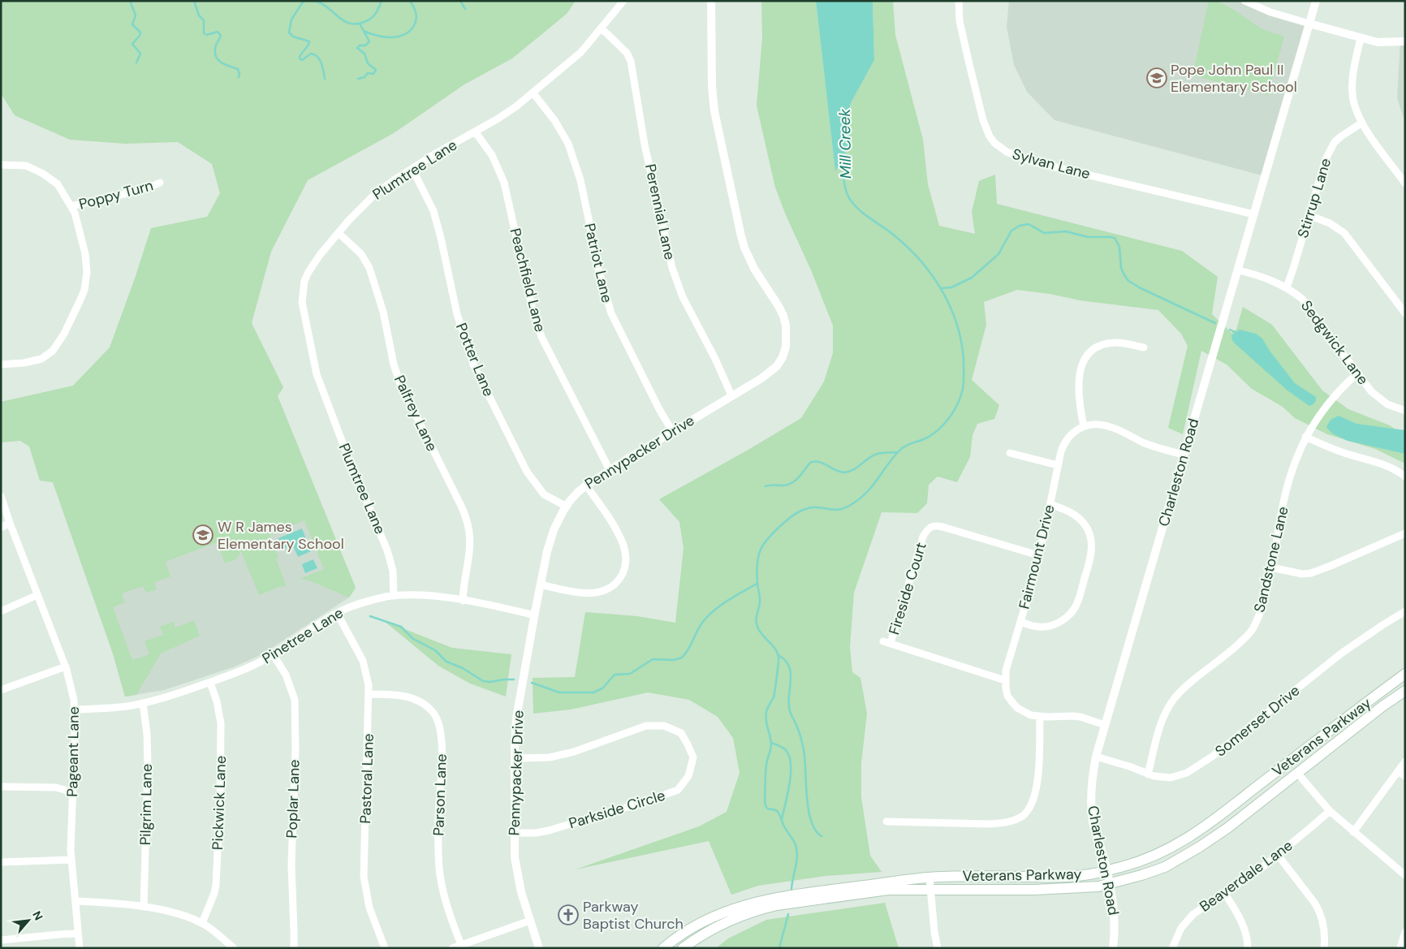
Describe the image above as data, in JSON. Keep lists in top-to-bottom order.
{
  "streets": {
    "main road": ["Veterans Parkway"],
    "street": [
      "Sylvan Lane",
      "Plumtree Lane",
      "Poppy Turn",
      "Stirrup Lane",
      "Perennial Lane",
      "Patriot Lane",
      "Peachfield Lane",
      "Sedgwick Lane",
      "Potter Lane",
      "Palfrey Lane",
      "Pennypacker Drive",
      "Charleston Road",
      "Fairmount Drive",
      "Sandstone Lane",
      "Fireside Court",
      "Pinetree Lane",
      "Somerset Drive",
      "Pageant Lane",
      "Pastoral Lane",
      "Parson Lane",
      "Poplar Lane",
      "Pickwick Lane",
      "Pilgrim Lane",
      "Parkside Circle",
      "Beaverdale Lane"
    ]
  },
  "crossings": [
    ["Sylvan Lane", "Charleston Road"],
    ["Plumtree Lane", "Perennial Lane"],
    ["Plumtree Lane", "Patriot Lane"],
    ["Plumtree Lane", "Peachfield Lane"],
    ["Plumtree Lane", "Potter Lane"],
    ["Plumtree Lane", "Palfrey Lane"],
    ["Plumtree Lane", "Pinetree Lane"],
    ["Stirrup Lane", "Sedgwick Lane"],
    ["Perennial Lane", "Pennypacker Drive"],
    ["Patriot Lane", "Pennypacker Drive"],
    ["Peachfield Lane", "Pennypacker Drive"],
    ["Sedgwick Lane", "Charleston Road"],
    ["Sedgwick Lane", "Sandstone Lane"],
    ["Potter Lane", "Pennypacker Drive"],
    ["Palfrey Lane", "Pinetree Lane"],
    ["Pennypacker Drive", "Pinetree Lane"],
    ["Pennypacker Drive", "Parkside Circle"],
    ["Charleston Road", "Fairmount Drive"],
    ["Charleston Road", "Somerset Drive"],
    ["Charleston Road", "Veterans Parkway"],
    ["Fairmount Drive", "Fireside Court"],
    ["Sandstone Lane", "Somerset Drive"],
    ["Pinetree Lane", "Pageant Lane"],
    ["Pinetree Lane", "Pastoral Lane"],
    ["Pinetree Lane", "Poplar Lane"],
    ["Pinetree Lane", "Pickwick Lane"],
    ["Pinetree Lane", "Pilgrim Lane"],
    ["Pastoral Lane", "Parson Lane"]
  ],
  "water": ["Mill Creek"],
  "places": {
    "school or university": ["Pope John Paul II Elementary School", "W R James Elementary School"],
    "church": ["Parkway Baptist Church"]
  },
  "north": "top right"
}
